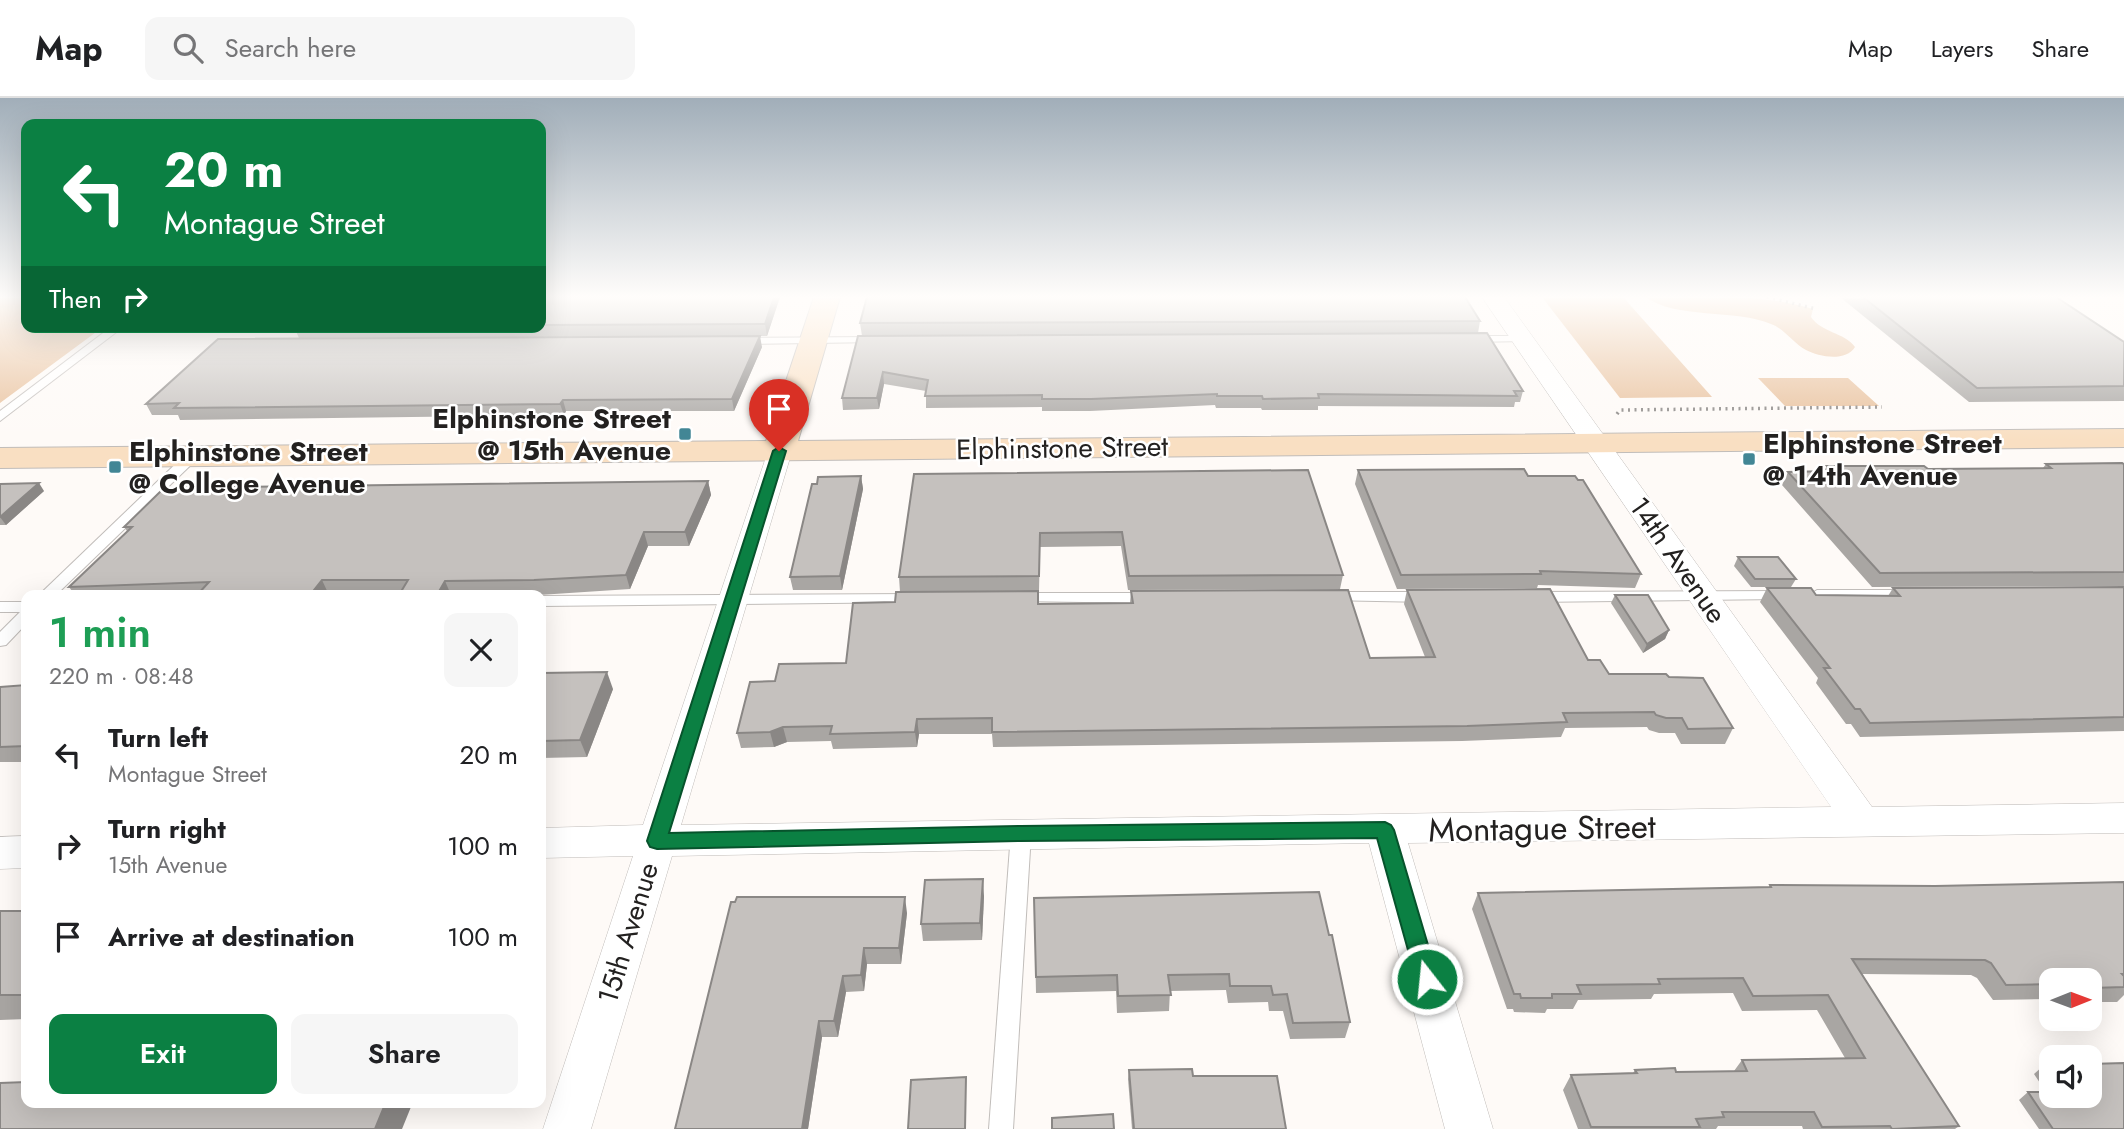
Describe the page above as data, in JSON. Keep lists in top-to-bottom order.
{
  "streets": {
    "street": [
      "Elphinstone Street",
      "14th Avenue",
      "Montague Street",
      "15th Avenue"
    ]
  },
  "crossings": [
    ["Elphinstone Street", "14th Avenue"],
    ["Elphinstone Street", "15th Avenue"],
    ["14th Avenue", "Montague Street"],
    ["Montague Street", "15th Avenue"]
  ],
  "places": {
    "transit": ["Elphinstone Street @ 15th Avenue", "Elphinstone Street @ 14th Avenue", "Elphinstone Street @ College Avenue"]
  },
  "north": "right",
  "page": {
    "header": "Map",
    "search": "Search here",
    "nav": ["Map", "Layers", "Share"],
    "turn": ["20 m", "Montague Street"],
    "then": "Then",
    "heading": ["1 min", "220 m · 08:48"],
    "list": [
      {
        "name": "Turn left",
        "note": "Montague Street",
        "value": "20 m"
      },
      {
        "name": "Turn right",
        "note": "15th Avenue",
        "value": "100 m"
      },
      {
        "name": "Arrive at destination",
        "value": "100 m"
      }
    ],
    "buttons": ["Exit", "Share"]
  }
}
